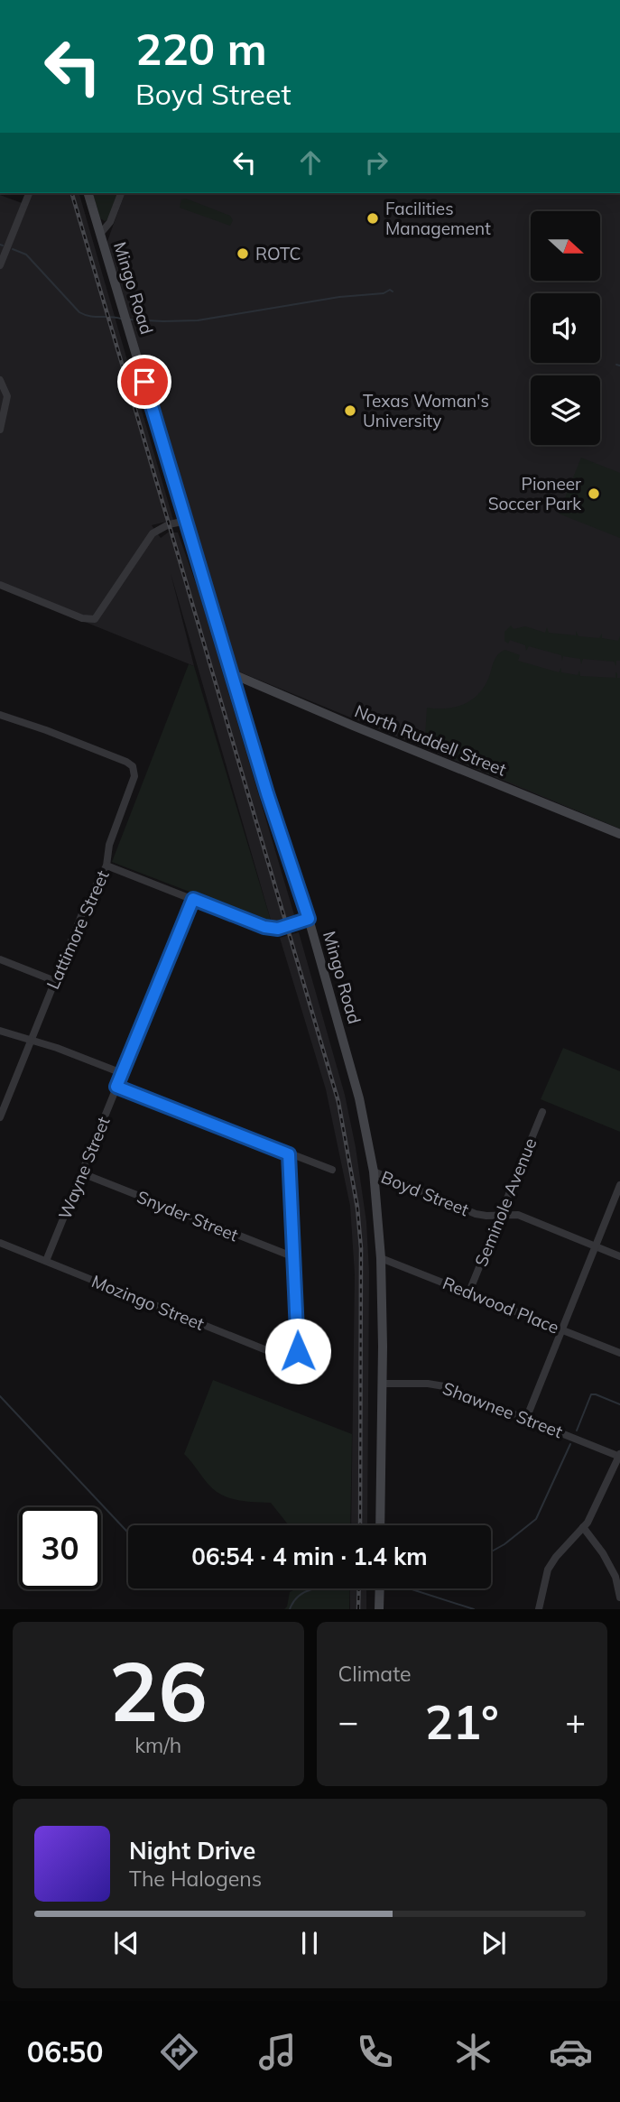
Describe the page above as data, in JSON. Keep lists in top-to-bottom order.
{
  "streets": {
    "street": [
      "Mingo Road",
      "North Ruddell Street",
      "Lattimore Street",
      "Wayne Street",
      "Boyd Street",
      "Seminole Avenue",
      "Snyder Street",
      "Mozingo Street",
      "Redwood Place",
      "Shawnee Street"
    ]
  },
  "crossings": [
    ["Mingo Road", "North Ruddell Street"],
    ["Mingo Road", "Boyd Street"],
    ["Mingo Road", "Redwood Place"],
    ["Mingo Road", "Shawnee Street"],
    ["Wayne Street", "Snyder Street"],
    ["Wayne Street", "Mozingo Street"],
    ["Boyd Street", "Seminole Avenue"],
    ["Seminole Avenue", "Redwood Place"],
    ["Snyder Street", "Mozingo Street"]
  ],
  "places": [
    "Facilities Management",
    "ROTC",
    "Texas Woman's University",
    "Pioneer Soccer Park"
  ],
  "north": "right",
  "page": {
    "turn": ["220 m", "Boyd Street"],
    "limit": "30",
    "trip": "06:54 · 4 min · 1.4 km",
    "tile": [
      ["26", "km/h"],
      "Climate"
    ],
    "heat": ["−", "21°", "+"],
    "song": ["Night Drive", "The Halogens"],
    "tabs": "06:50"
  }
}
